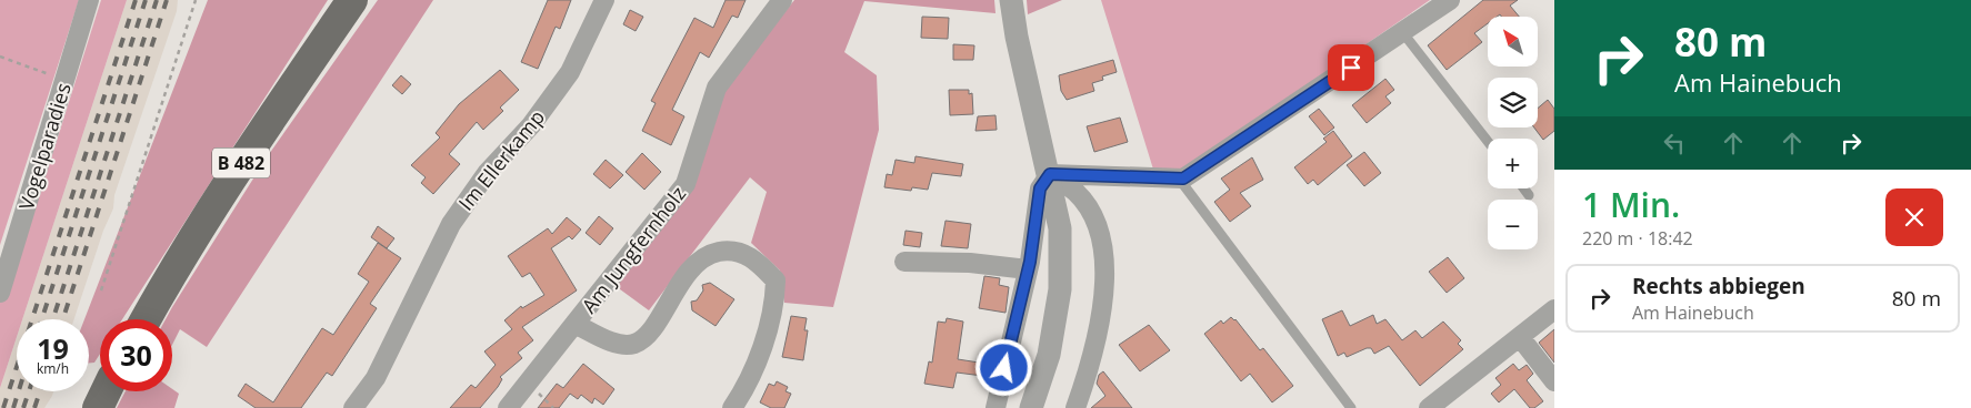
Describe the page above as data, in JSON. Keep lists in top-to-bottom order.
{
  "streets": {
    "main road": ["B 482"],
    "street": ["Vogelparadies", "Im Ellerkamp", "Am Jungfernholz"]
  },
  "north": "top left",
  "page": {
    "turn": ["80 m", "Am Hainebuch"],
    "map_buttons": ["+", "−"],
    "heading": ["1 Min.", "220 m · 18:42"],
    "list": [
      {
        "name": "Rechts abbiegen",
        "note": "Am Hainebuch",
        "value": "80 m"
      }
    ],
    "speed": "19 km/h",
    "limit": "30"
  }
}
